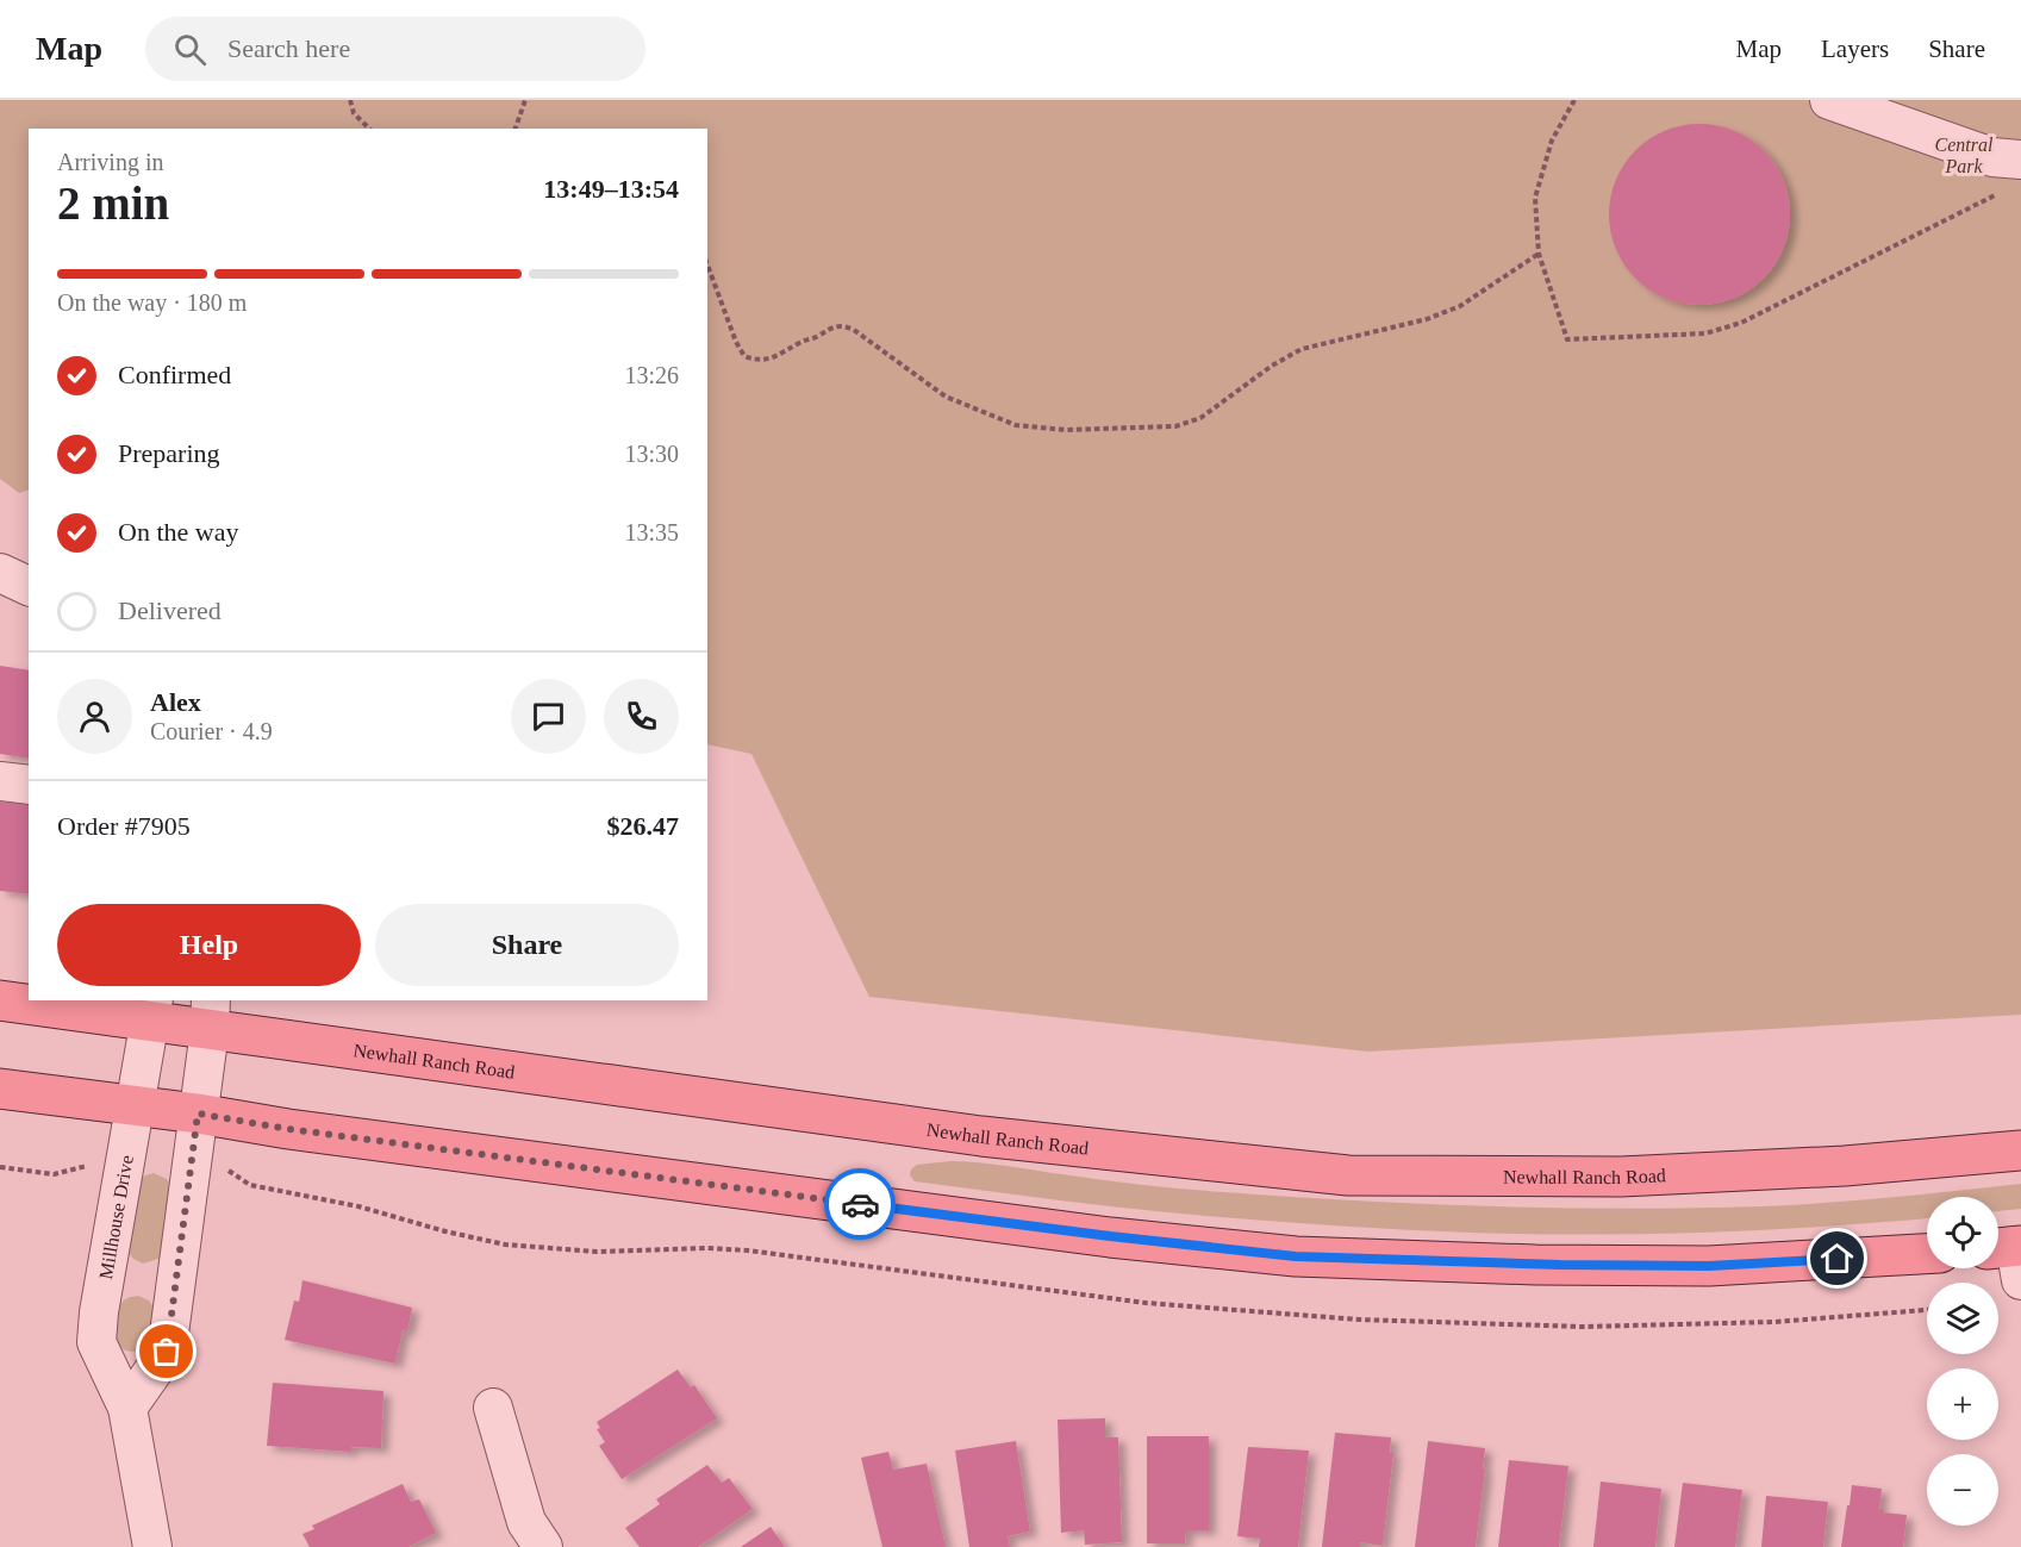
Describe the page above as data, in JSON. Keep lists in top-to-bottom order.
{
  "streets": {
    "main road": ["Newhall Ranch Road"],
    "street": ["Millhouse Drive"]
  },
  "crossings": [
    ["Newhall Ranch Road", "Millhouse Drive"]
  ],
  "parks": ["Central Park"],
  "page": {
    "header": "Map",
    "search": "Search here",
    "nav": ["Map", "Layers", "Share"],
    "heading": ["2 min", "Arriving in", "13:49–13:54"],
    "panel": [
      "Alex",
      "Courier · 4.9",
      "Order #7905",
      "$26.47"
    ],
    "bar": "On the way · 180 m",
    "list": [
      ["Confirmed", "13:26"],
      ["Preparing", "13:30"],
      ["On the way", "13:35"],
      "Delivered"
    ],
    "buttons": ["Help", "Share"],
    "map_buttons": ["+", "−"]
  }
}
